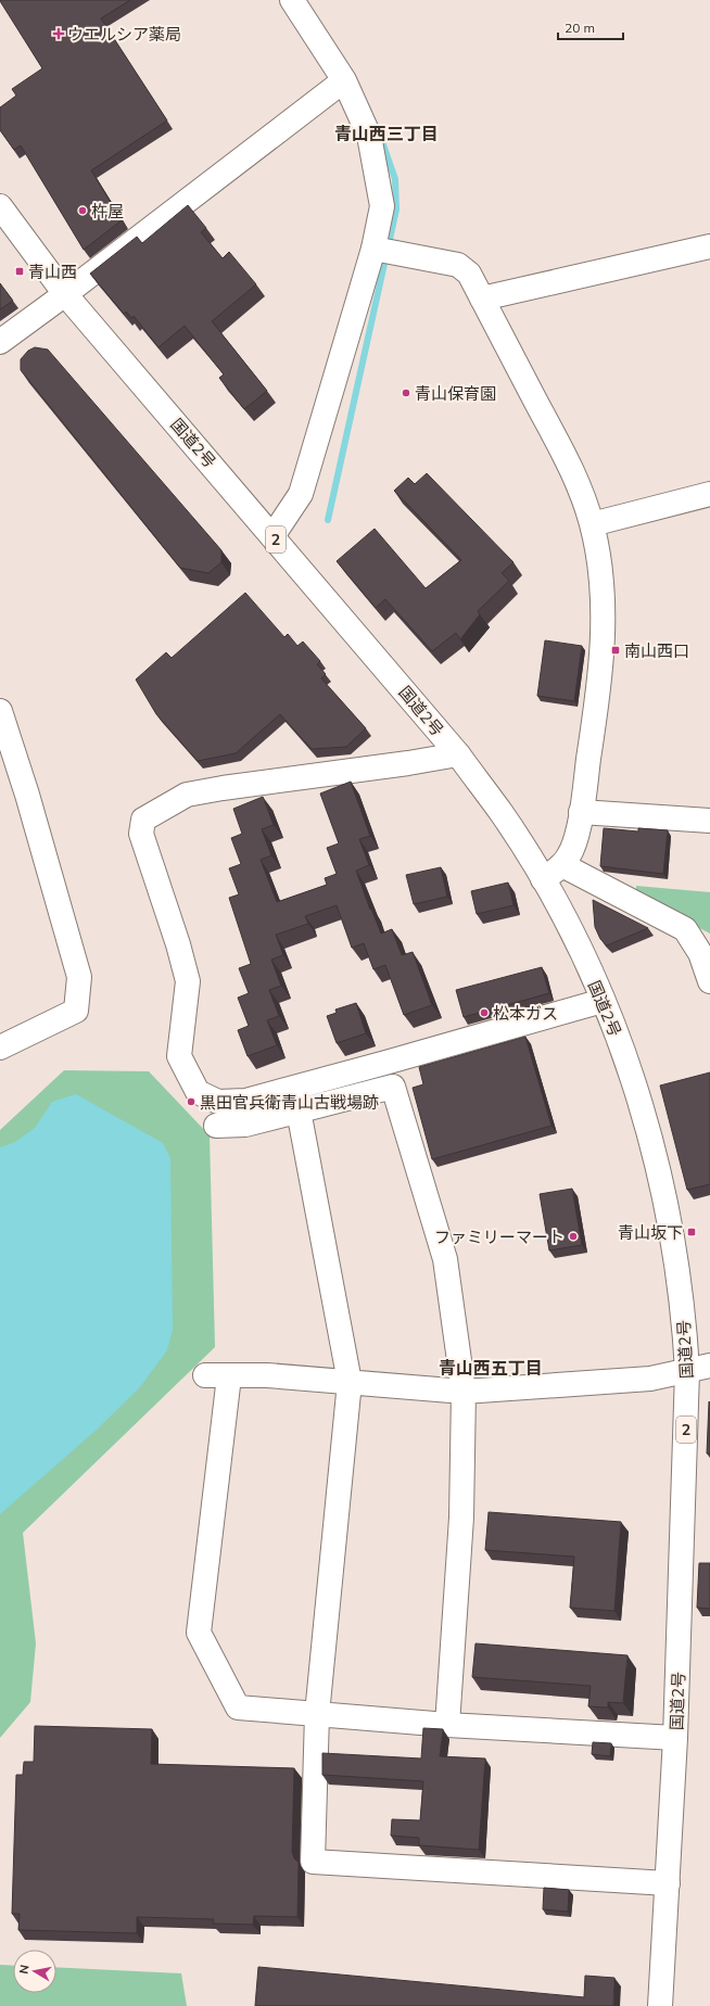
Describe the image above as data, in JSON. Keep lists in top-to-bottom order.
{
  "streets": {
    "main road": ["国道2号", "2"]
  },
  "districts": ["青山西三丁目", "青山西五丁目"],
  "places": {
    "health": ["ウエルシア薬局"],
    "other": [
      "杵屋",
      "青山保育園",
      "松本ガス",
      "黒田官兵衛青山古戦場跡",
      "ファミリーマート"
    ],
    "transit": ["青山西", "南山西口", "青山坂下"]
  },
  "scale_bar": "20 m",
  "north": "left"
}
